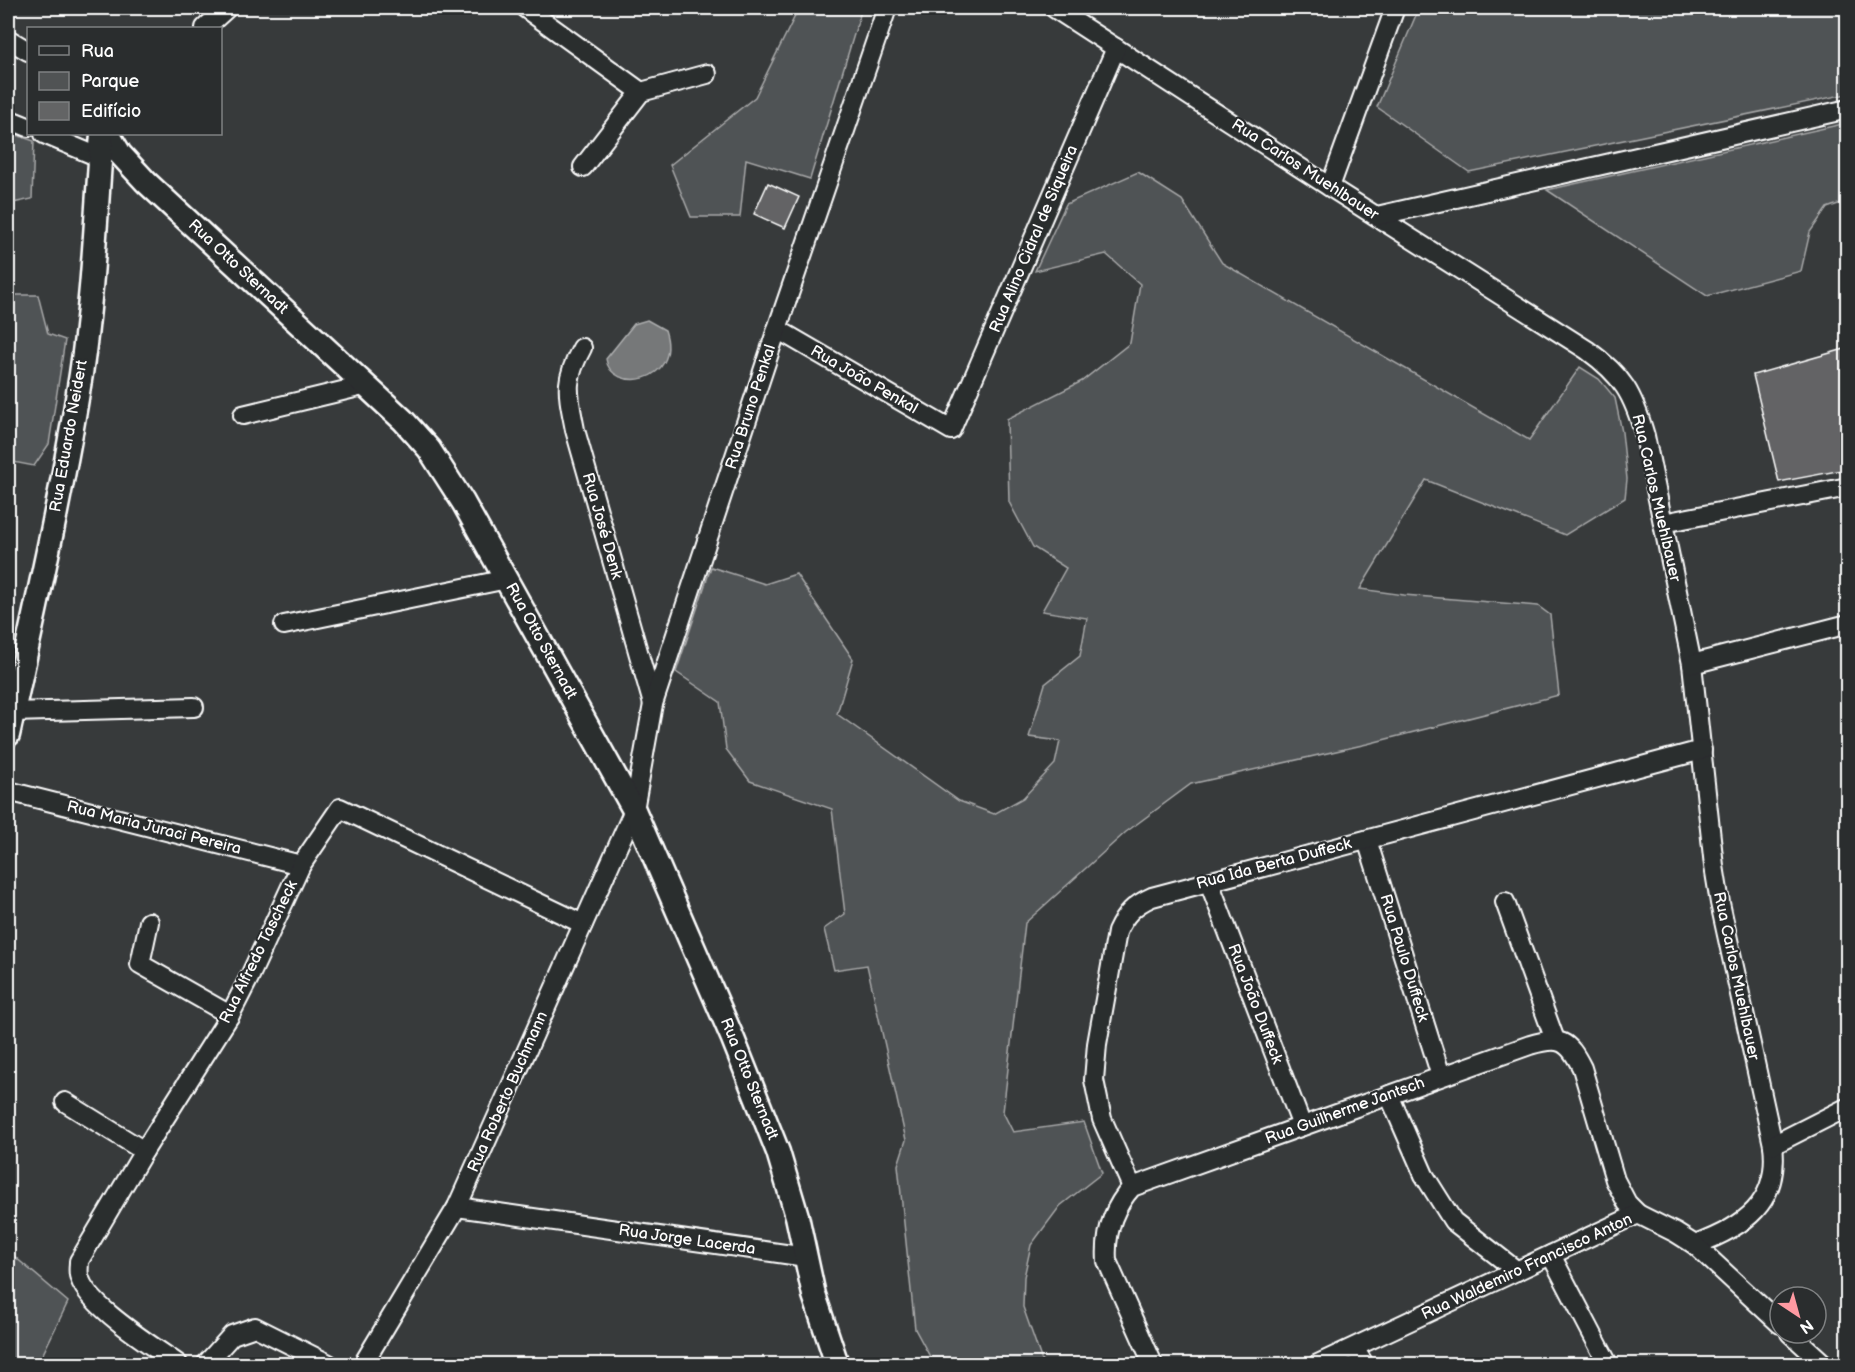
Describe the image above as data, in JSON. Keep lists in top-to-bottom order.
{
  "streets": {
    "main road": ["Rua Otto Sternadt", "Rua Eduardo Neidert"],
    "street": [
      "Rua Carlos Muehlbauer",
      "Rua Alino Cidral de Siqueira",
      "Rua João Penkal",
      "Rua Bruno Penkal",
      "Rua José Denk",
      "Rua Maria Juraci Pereira",
      "Rua Ida Berta Duffeck",
      "Rua Alfredo Tascheck",
      "Rua Paulo Duffeck",
      "Rua João Duffeck",
      "Rua Roberto Buchmann",
      "Rua Guilherme Jantsch",
      "Rua Jorge Lacerda",
      "Rua Waldemiro Francisco Anton"
    ]
  },
  "crossings": [
    ["Rua Carlos Muehlbauer", "Rua Alino Cidral de Siqueira"],
    ["Rua Carlos Muehlbauer", "Rua Ida Berta Duffeck"],
    ["Rua Alino Cidral de Siqueira", "Rua João Penkal"],
    ["Rua Otto Sternadt", "Rua Bruno Penkal"],
    ["Rua Otto Sternadt", "Rua Roberto Buchmann"],
    ["Rua Otto Sternadt", "Rua Jorge Lacerda"],
    ["Rua João Penkal", "Rua Bruno Penkal"],
    ["Rua Bruno Penkal", "Rua José Denk"],
    ["Rua Bruno Penkal", "Rua Roberto Buchmann"],
    ["Rua Maria Juraci Pereira", "Rua Alfredo Tascheck"],
    ["Rua Ida Berta Duffeck", "Rua Paulo Duffeck"],
    ["Rua Ida Berta Duffeck", "Rua João Duffeck"],
    ["Rua Ida Berta Duffeck", "Rua Guilherme Jantsch"],
    ["Rua Alfredo Tascheck", "Rua Roberto Buchmann"],
    ["Rua Paulo Duffeck", "Rua Guilherme Jantsch"],
    ["Rua João Duffeck", "Rua Guilherme Jantsch"],
    ["Rua Roberto Buchmann", "Rua Jorge Lacerda"]
  ],
  "legend": ["Rua", "Parque", "Edifício"],
  "north": "bottom right"
}
